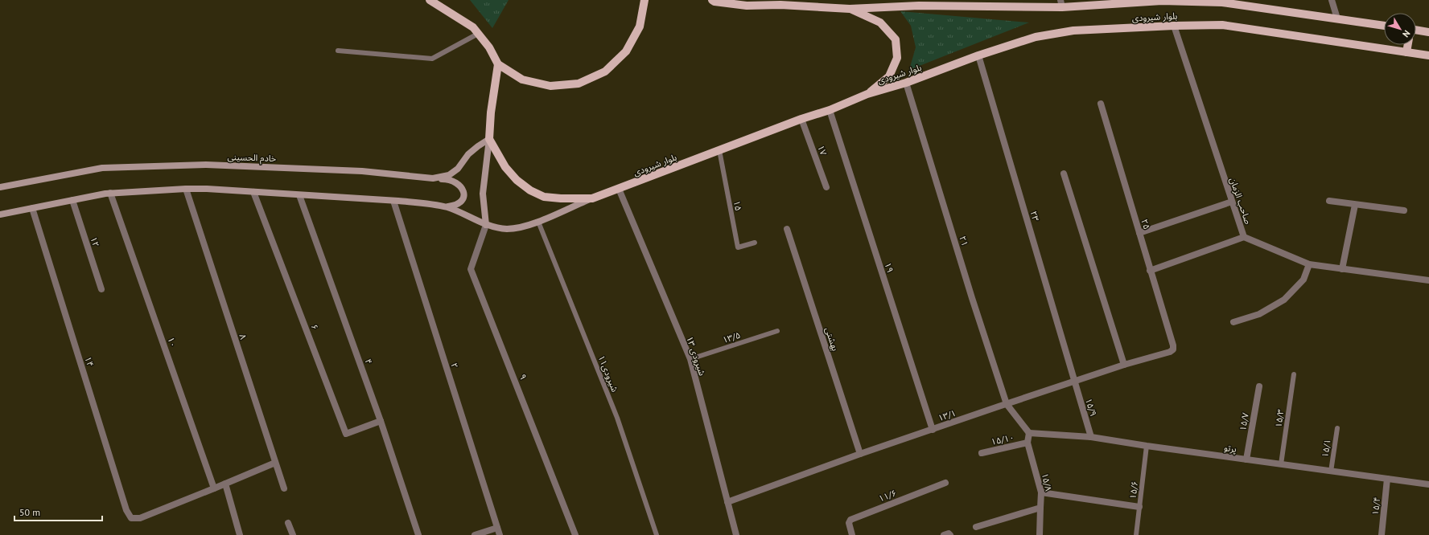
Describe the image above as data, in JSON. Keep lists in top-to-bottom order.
{
  "streets": {
    "main road": ["بلوار شیرودی", "خادم الحسینی"],
    "street": [
      "۱۷",
      "صاحب الزمان",
      "۲۳",
      "۲۵",
      "۲۱",
      "۱۲",
      "۱۹",
      "۶",
      "۸",
      "بهشتی",
      "۱۰",
      "شیرودی ۱۳",
      "۱۴",
      "۴",
      "۲",
      "۹",
      "۱۵/۹",
      "۱۳/۱",
      "۱۵/۷",
      "۱۵/۱۰",
      "پرتو",
      "۱۵/۸",
      "۱۱/۶",
      "۱۵/۴"
    ],
    "lane": [
      "۱۵",
      "۱۳/۵",
      "۱۱شیرودی",
      "۱۵/۳",
      "۱۵/۱",
      "۱۵/۶"
    ]
  },
  "crossings": [
    ["بلوار شیرودی", "۱۷"],
    ["بلوار شیرودی", "خادم الحسینی"],
    ["بلوار شیرودی", "صاحب الزمان"],
    ["بلوار شیرودی", "۱۵"],
    ["بلوار شیرودی", "۲۳"],
    ["بلوار شیرودی", "۲۱"],
    ["بلوار شیرودی", "۱۹"],
    ["بلوار شیرودی", "شیرودی ۱۳"],
    ["۲۳", "۱۵/۹"],
    ["۲۳", "۱۳/۱"],
    ["۲۵", "۱۳/۱"],
    ["۲۱", "۱۳/۱"],
    ["۲۱", "پرتو"],
    ["۲۱", "۱۵/۸"],
    ["۱۹", "۱۳/۱"],
    ["۶", "۴"],
    ["۱۳/۵", "شیرودی ۱۳"],
    ["بهشتی", "۱۳/۱"],
    ["۱۰", "۱۴"],
    ["شیرودی ۱۳", "۱۳/۱"],
    ["۱۵/۹", "۱۳/۱"],
    ["۱۵/۹", "پرتو"],
    ["۱۵/۳", "پرتو"],
    ["۱۵/۷", "پرتو"],
    ["۱۵/۱۰", "۱۵/۸"],
    ["پرتو", "۱۵/۱"],
    ["پرتو", "۱۵/۸"],
    ["پرتو", "۱۵/۶"],
    ["پرتو", "۱۵/۴"]
  ],
  "scale_bar": "50 m",
  "north": "bottom right"
}
